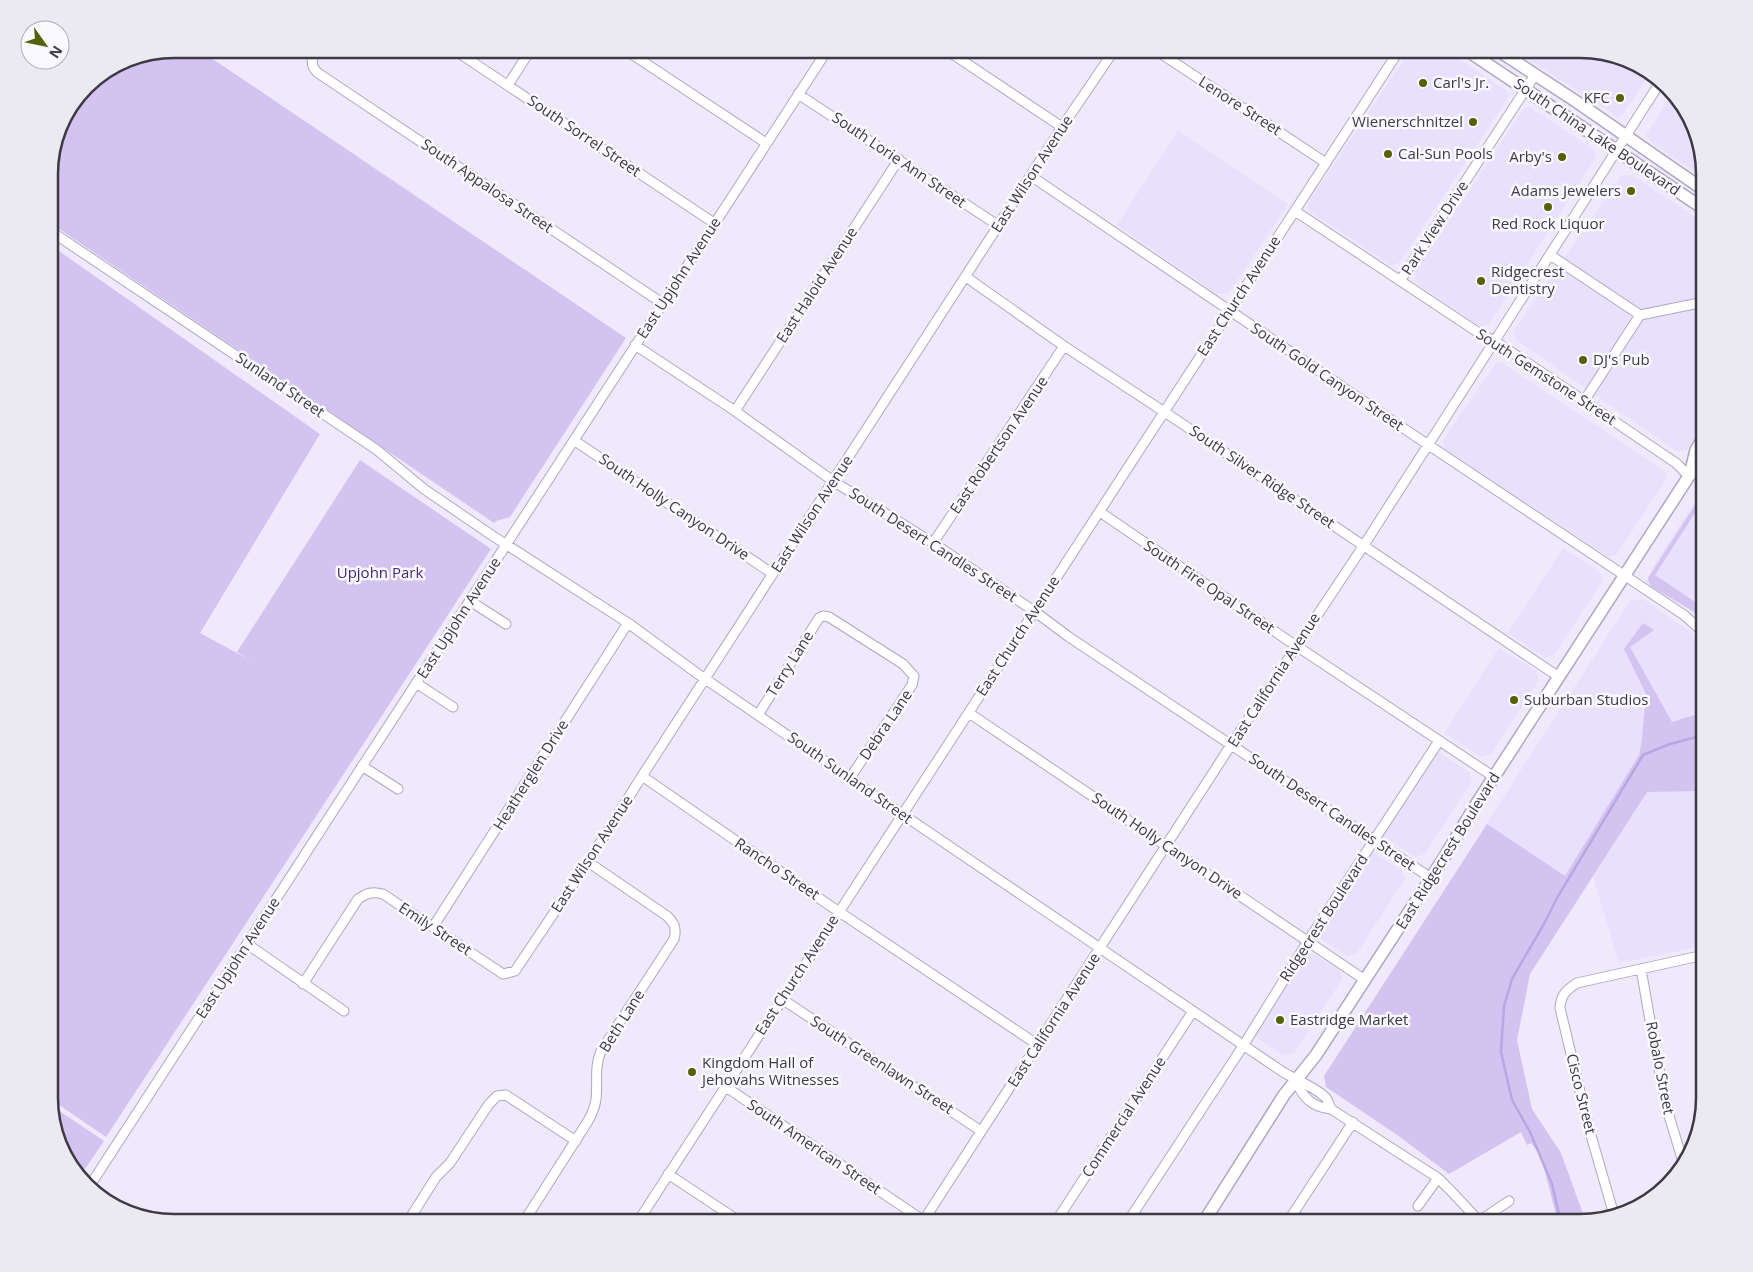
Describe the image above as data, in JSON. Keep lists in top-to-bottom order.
{
  "streets": {
    "main road": ["South China Lake Boulevard", "East Ridgecrest Boulevard"],
    "street": [
      "Lenore Street",
      "South Sorrel Street",
      "South Lorie Ann Street",
      "East Wilson Avenue",
      "South Appalosa Street",
      "Park View Drive",
      "East Upjohn Avenue",
      "East Haloid Avenue",
      "East Church Avenue",
      "South Gold Canyon Street",
      "South Gemstone Street",
      "Sunland Street",
      "East Robertson Avenue",
      "South Silver Ridge Street",
      "South Holly Canyon Drive",
      "South Desert Candles Street",
      "South Fire Opal Street",
      "Terry Lane",
      "East California Avenue",
      "Debra Lane",
      "Heatherglen Drive",
      "South Sunland Street",
      "Rancho Street",
      "Ridgecrest Boulevard",
      "Emily Street",
      "Beth Lane",
      "South Greenlawn Street",
      "Robalo Street",
      "Cisco Street",
      "Commercial Avenue",
      "South American Street"
    ]
  },
  "crossings": [
    ["Lenore Street", "East Church Avenue"],
    ["South Sorrel Street", "East Upjohn Avenue"],
    ["South China Lake Boulevard", "Park View Drive"],
    ["South China Lake Boulevard", "East California Avenue"],
    ["South Lorie Ann Street", "East Wilson Avenue"],
    ["South Lorie Ann Street", "East Upjohn Avenue"],
    ["South Lorie Ann Street", "East Haloid Avenue"],
    ["East Wilson Avenue", "South Gold Canyon Street"],
    ["East Wilson Avenue", "South Silver Ridge Street"],
    ["East Wilson Avenue", "South Holly Canyon Drive"],
    ["East Wilson Avenue", "South Desert Candles Street"],
    ["East Wilson Avenue", "South Sunland Street"],
    ["East Wilson Avenue", "Rancho Street"],
    ["East Wilson Avenue", "Emily Street"],
    ["East Wilson Avenue", "Beth Lane"],
    ["South Appalosa Street", "East Upjohn Avenue"],
    ["Park View Drive", "South Gemstone Street"],
    ["East Upjohn Avenue", "Sunland Street"],
    ["East Upjohn Avenue", "South Holly Canyon Drive"],
    ["East Upjohn Avenue", "South Desert Candles Street"],
    ["East Upjohn Avenue", "South Sunland Street"],
    ["East Haloid Avenue", "South Desert Candles Street"],
    ["East Church Avenue", "South Gold Canyon Street"],
    ["East Church Avenue", "South Gemstone Street"],
    ["East Church Avenue", "South Silver Ridge Street"],
    ["East Church Avenue", "South Holly Canyon Drive"],
    ["East Church Avenue", "South Desert Candles Street"],
    ["East Church Avenue", "South Fire Opal Street"],
    ["East Church Avenue", "South Sunland Street"],
    ["East Church Avenue", "Rancho Street"],
    ["East Church Avenue", "South Greenlawn Street"],
    ["East Church Avenue", "South American Street"],
    ["South Gold Canyon Street", "East California Avenue"],
    ["South Gold Canyon Street", "East Ridgecrest Boulevard"],
    ["South Gemstone Street", "East California Avenue"],
    ["South Gemstone Street", "East Ridgecrest Boulevard"],
    ["Sunland Street", "South Sunland Street"],
    ["East Robertson Avenue", "South Silver Ridge Street"],
    ["East Robertson Avenue", "South Desert Candles Street"],
    ["South Silver Ridge Street", "East California Avenue"],
    ["South Silver Ridge Street", "East Ridgecrest Boulevard"],
    ["South Holly Canyon Drive", "East California Avenue"],
    ["South Holly Canyon Drive", "East Ridgecrest Boulevard"],
    ["South Holly Canyon Drive", "Ridgecrest Boulevard"],
    ["South Desert Candles Street", "East California Avenue"],
    ["South Desert Candles Street", "East Ridgecrest Boulevard"],
    ["South Desert Candles Street", "Ridgecrest Boulevard"],
    ["South Fire Opal Street", "East California Avenue"],
    ["South Fire Opal Street", "East Ridgecrest Boulevard"],
    ["South Fire Opal Street", "Ridgecrest Boulevard"],
    ["Terry Lane", "Debra Lane"],
    ["Terry Lane", "South Sunland Street"],
    ["East California Avenue", "South Sunland Street"],
    ["East California Avenue", "Rancho Street"],
    ["East California Avenue", "South Greenlawn Street"],
    ["Debra Lane", "South Sunland Street"],
    ["Heatherglen Drive", "South Sunland Street"],
    ["Heatherglen Drive", "Emily Street"],
    ["South Sunland Street", "Commercial Avenue"],
    ["Robalo Street", "Cisco Street"]
  ],
  "parks": ["Upjohn Park"],
  "places": [
    "Carl's Jr.",
    "KFC",
    "Wienerschnitzel",
    "Cal-Sun Pools",
    "Arby's",
    "Adams Jewelers",
    "Red Rock Liquor",
    "Ridgecrest Dentistry",
    "DJ's Pub",
    "Suburban Studios",
    "Eastridge Market",
    "Kingdom Hall of Jehovahs Witnesses"
  ],
  "north": "bottom right"
}
